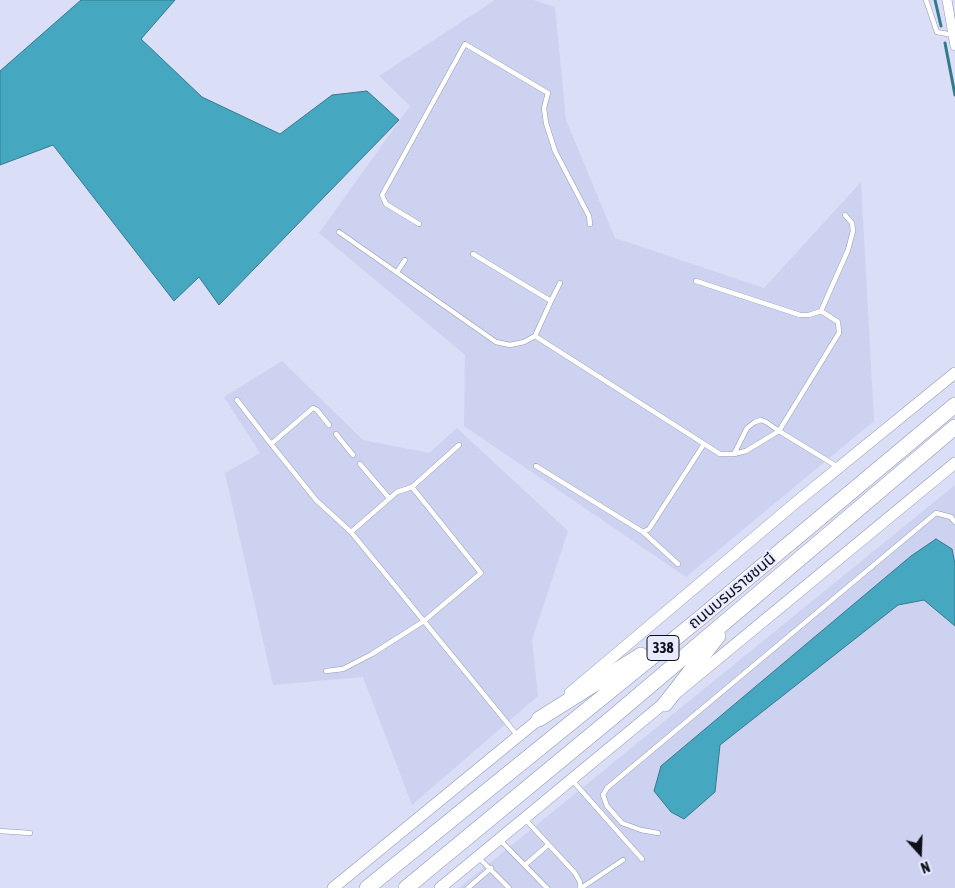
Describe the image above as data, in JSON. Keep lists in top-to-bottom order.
{
  "streets": {
    "highway": ["ถนนบรมราชชนนี", "338"]
  },
  "north": "bottom"
}
